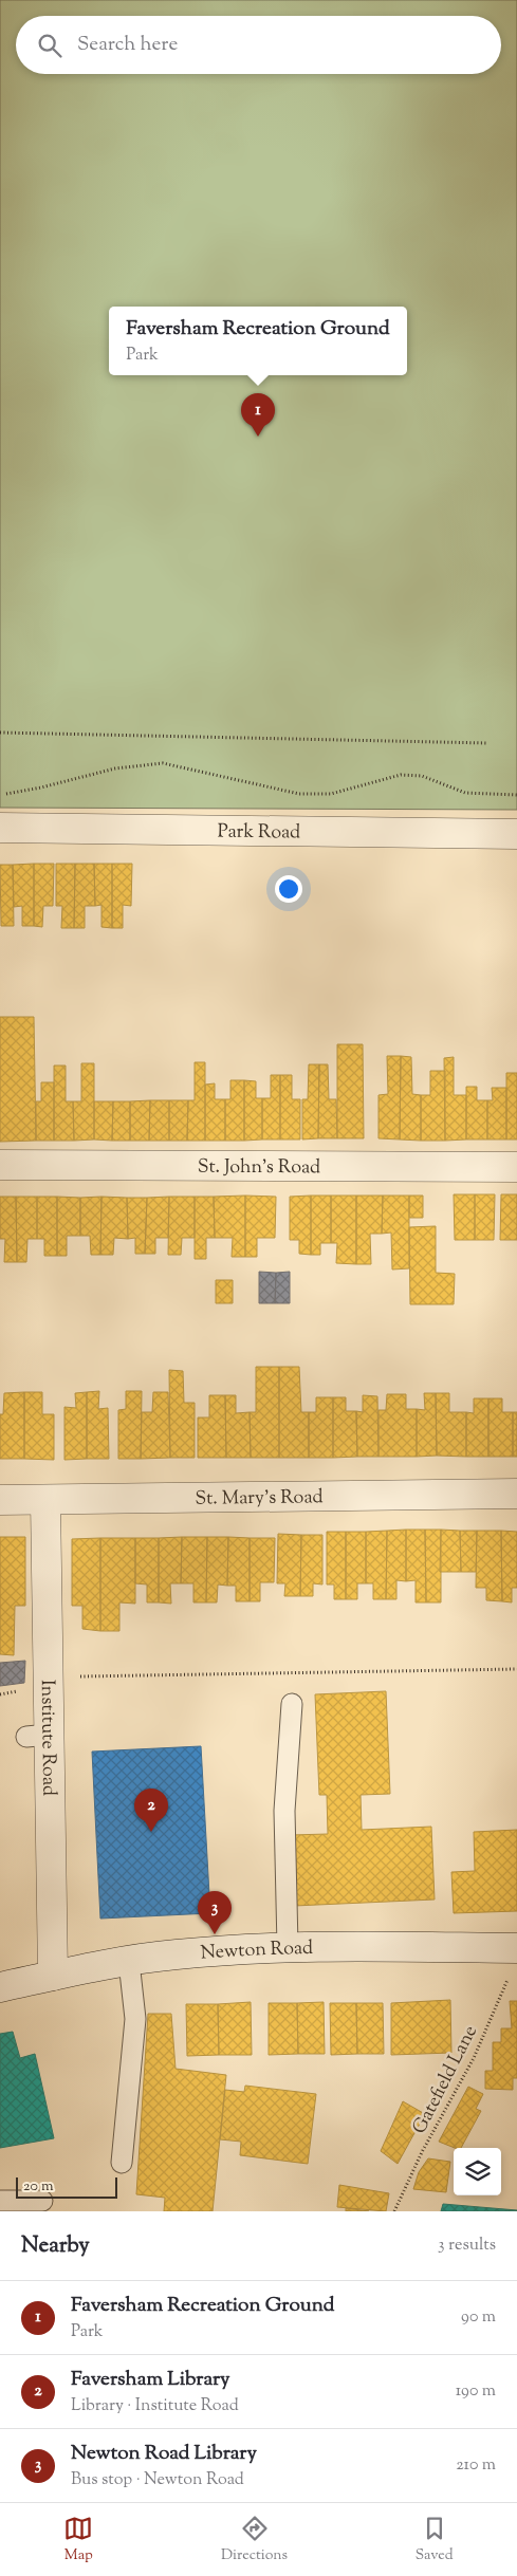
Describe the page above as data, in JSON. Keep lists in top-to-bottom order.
{
  "streets": {
    "street": [
      "Park Road",
      "St. John's Road",
      "St. Mary's Road",
      "Institute Road",
      "Newton Road"
    ],
    "path": ["Gatefield Lane"]
  },
  "crossings": [
    ["St. Mary's Road", "Institute Road"],
    ["Institute Road", "Newton Road"]
  ],
  "scale_bar": "20 m",
  "page": {
    "search": "Search here",
    "popup": ["Faversham Recreation Ground", "Park"],
    "pins": ["1", "2", "3"],
    "scale": "20 m",
    "heading": ["Nearby", "3 results"],
    "list": [
      {
        "mark": "1",
        "name": "Faversham Recreation Ground",
        "note": "Park",
        "value": "90 m"
      },
      {
        "mark": "2",
        "name": "Faversham Library",
        "note": "Library · Institute Road",
        "value": "190 m"
      },
      {
        "mark": "3",
        "name": "Newton Road Library",
        "note": "Bus stop · Newton Road",
        "value": "210 m"
      }
    ],
    "nav": ["Map", "Directions", "Saved"]
  }
}
